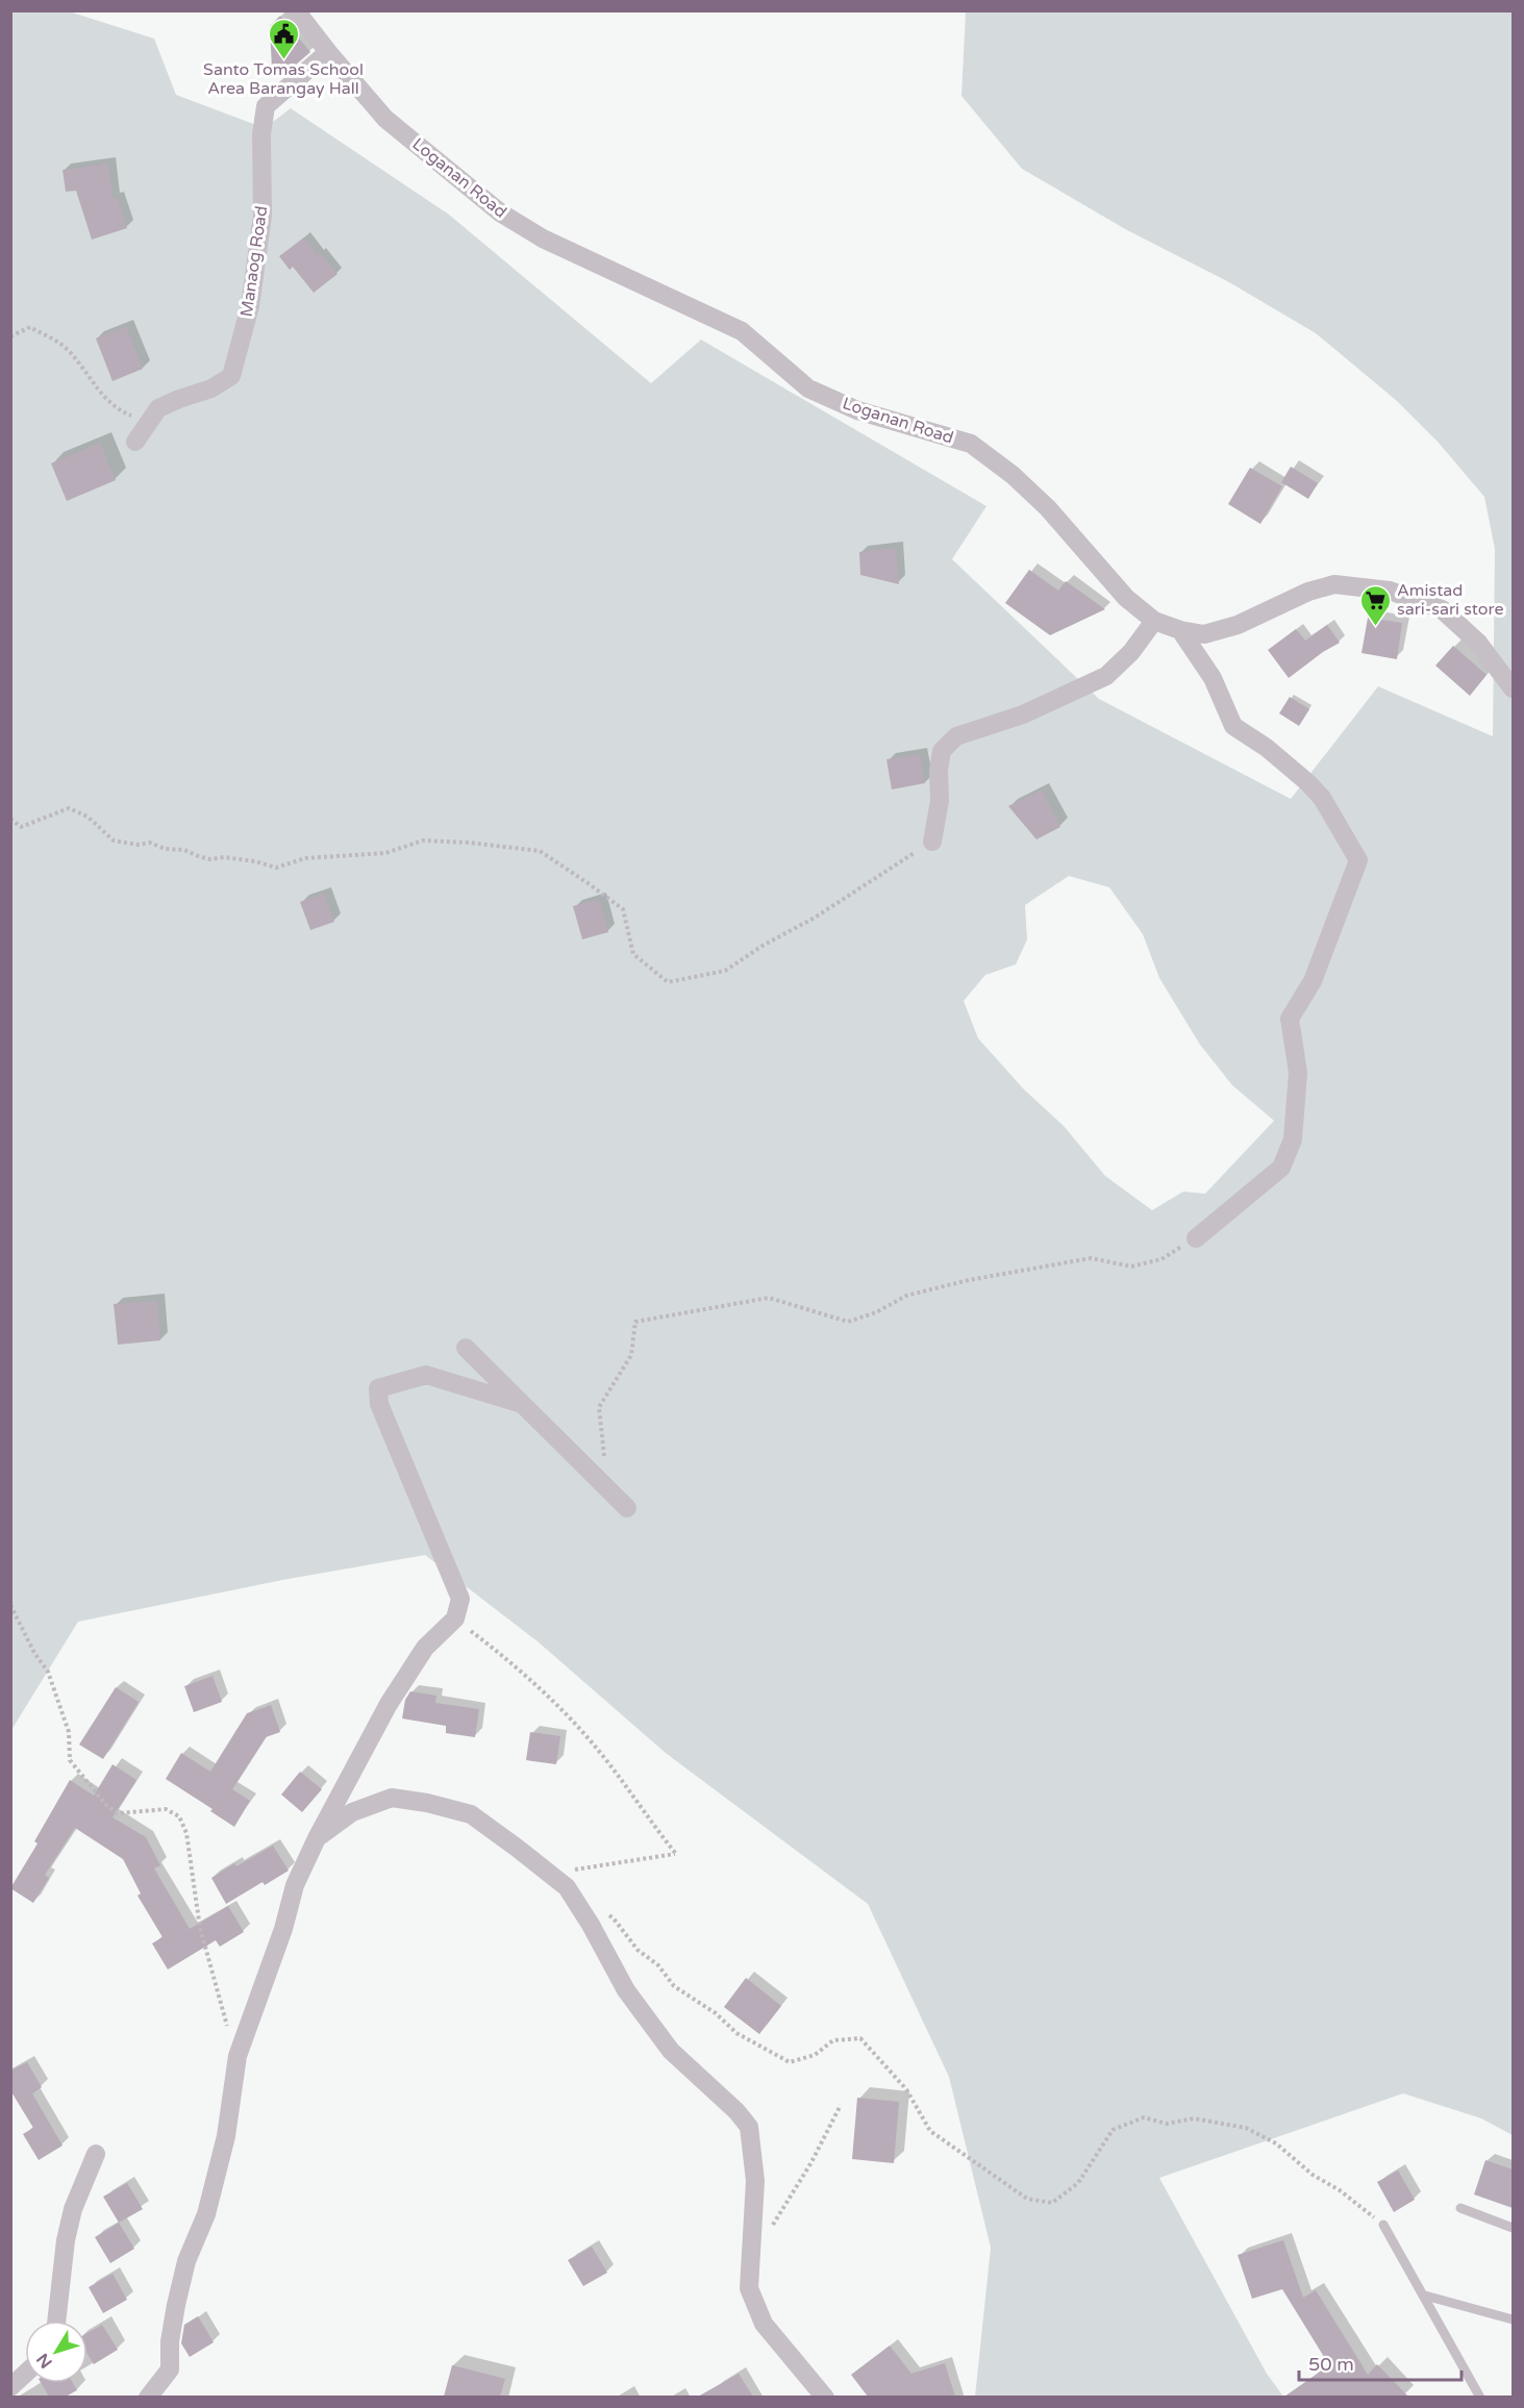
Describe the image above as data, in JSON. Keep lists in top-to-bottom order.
{
  "streets": {
    "street": ["Loganan Road", "Manaog Road"]
  },
  "crossings": [
    ["Loganan Road", "Manaog Road"]
  ],
  "places": {
    "public building": ["Santo Tomas School Area Barangay Hall"],
    "supermarket": ["Amistad sari-sari store"]
  },
  "scale_bar": "50 m",
  "north": "bottom left"
}
